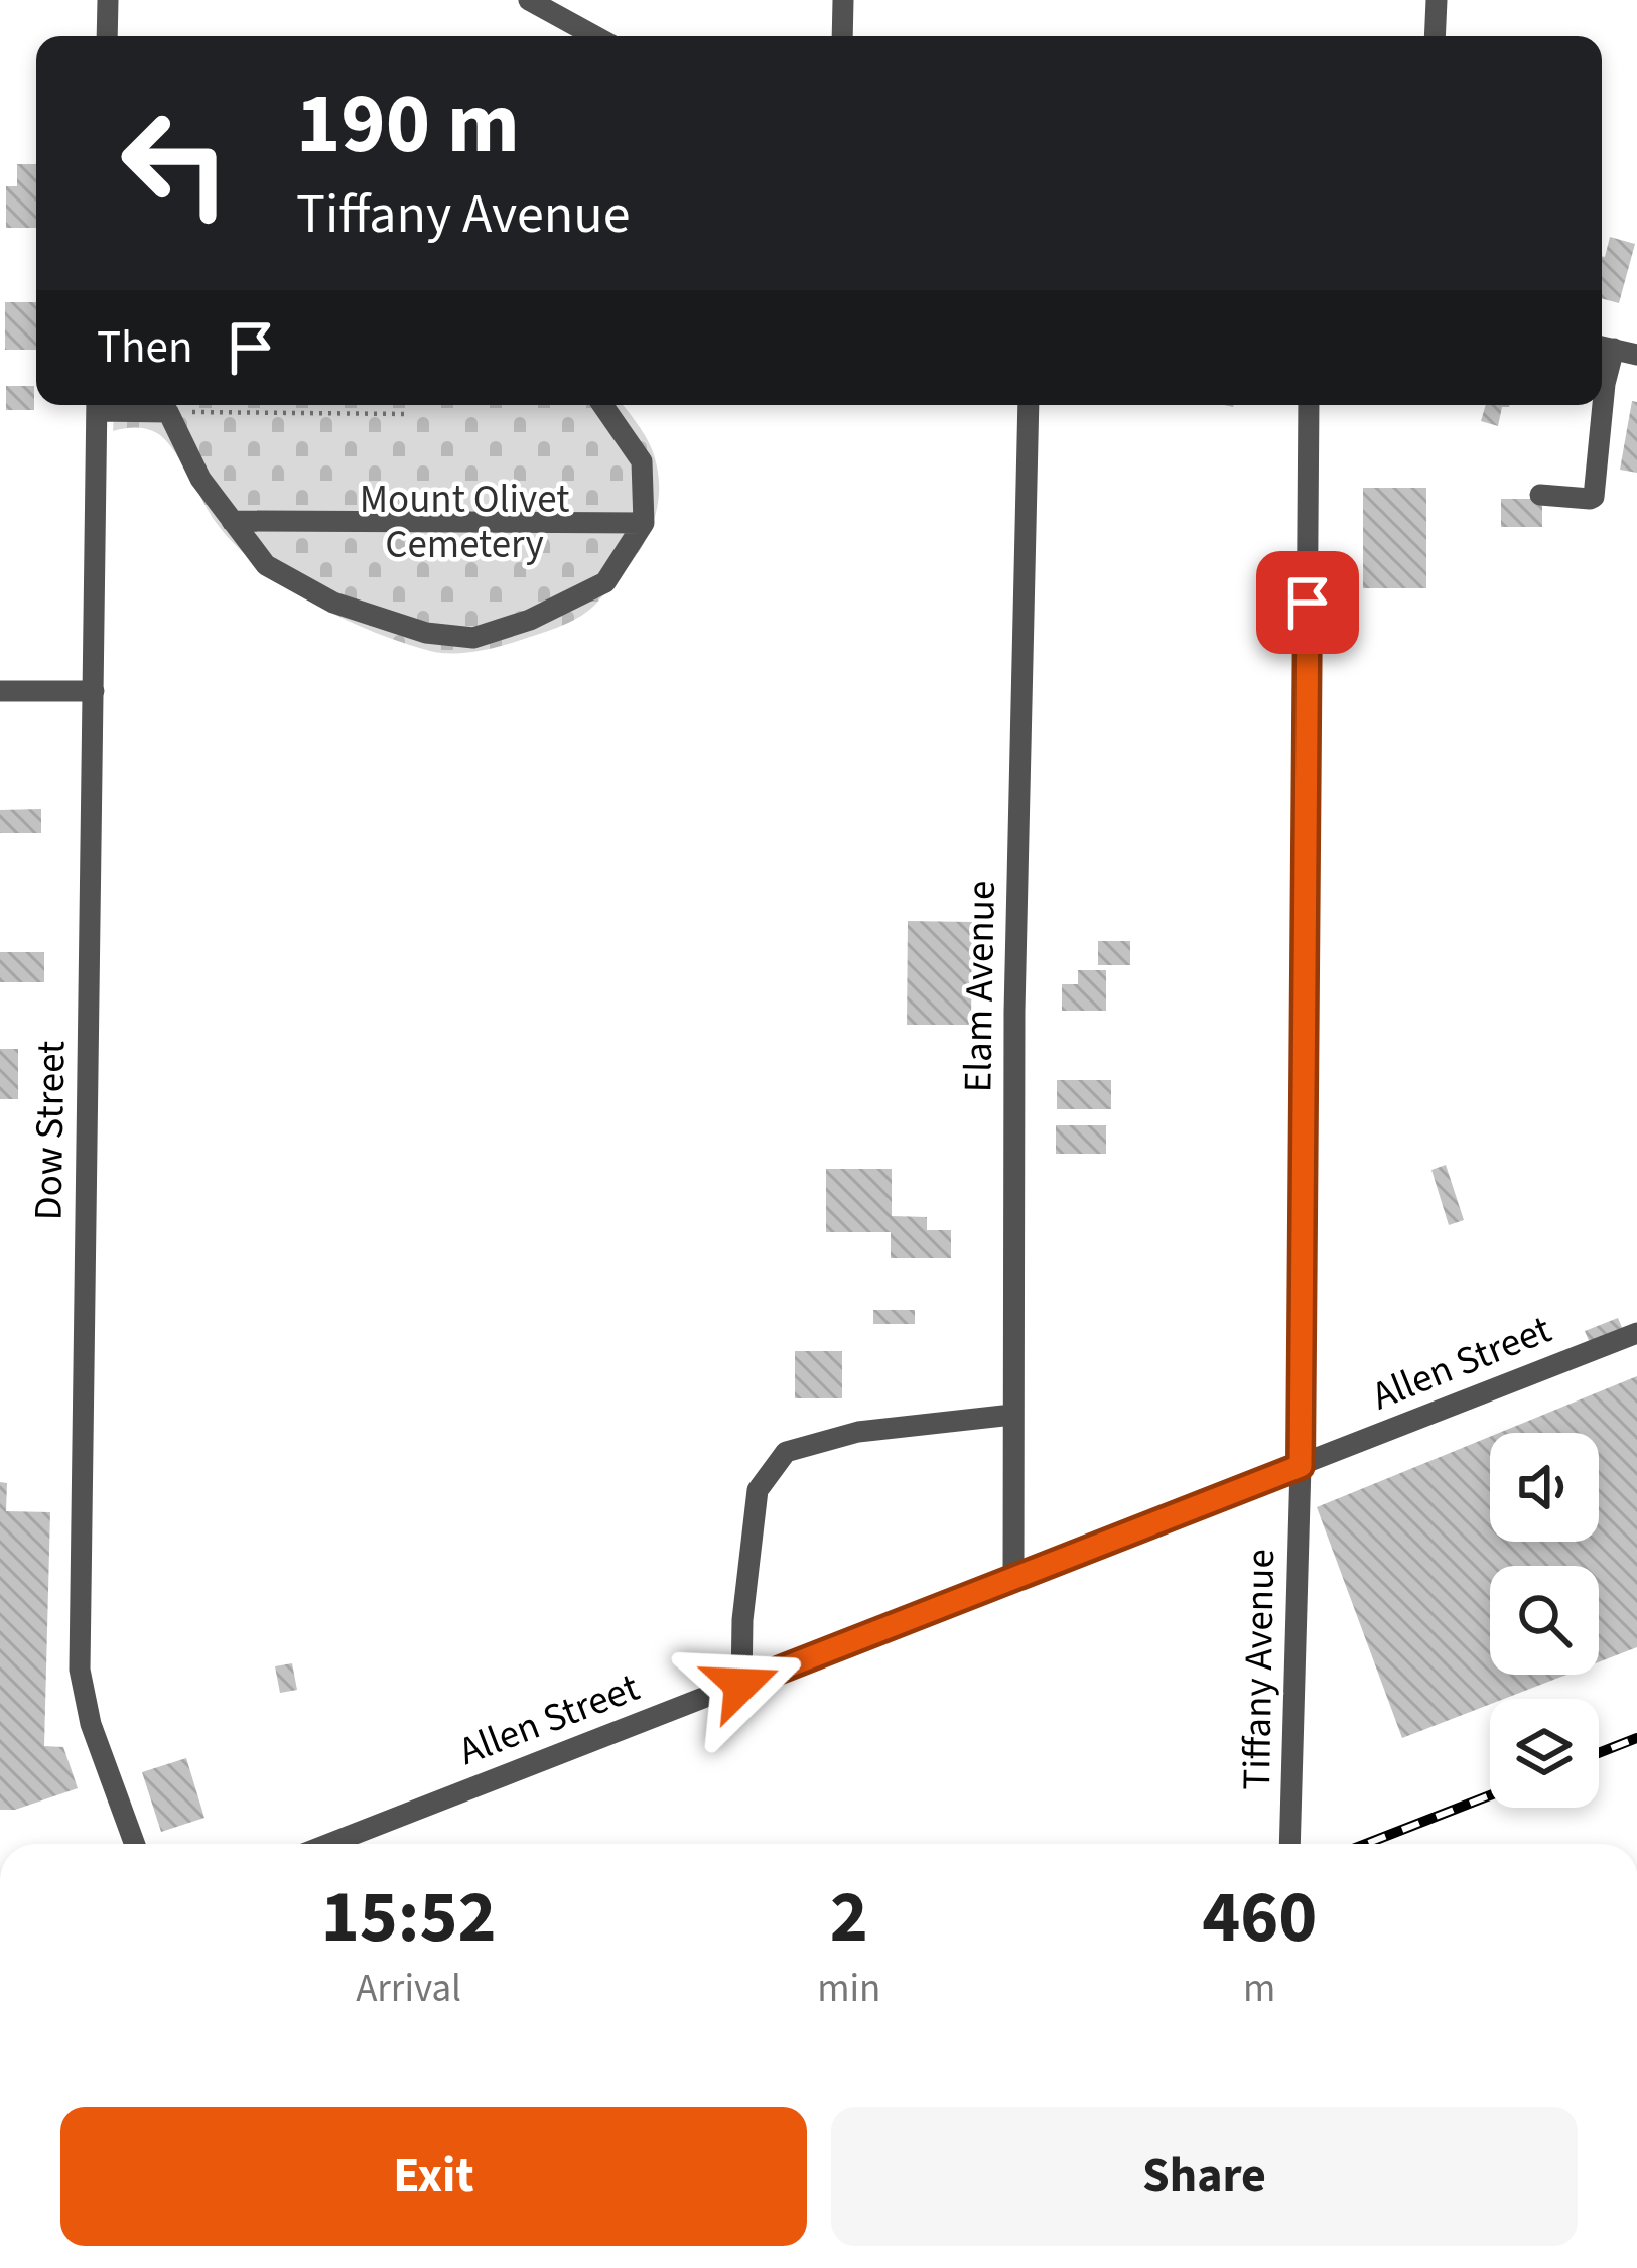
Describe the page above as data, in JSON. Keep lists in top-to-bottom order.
{
  "streets": {
    "street": [
      "Elam Avenue",
      "Dow Street",
      "Allen Street",
      "Tiffany Avenue"
    ]
  },
  "crossings": [
    ["Elam Avenue", "Allen Street"],
    ["Allen Street", "Tiffany Avenue"]
  ],
  "parks": ["Mount Olivet Cemetery"],
  "page": {
    "turn": ["190 m", "Tiffany Avenue"],
    "then": "Then",
    "eta": [
      "15:52",
      "Arrival",
      "2",
      "min",
      "460",
      "m"
    ],
    "buttons": ["Exit", "Share"]
  }
}
